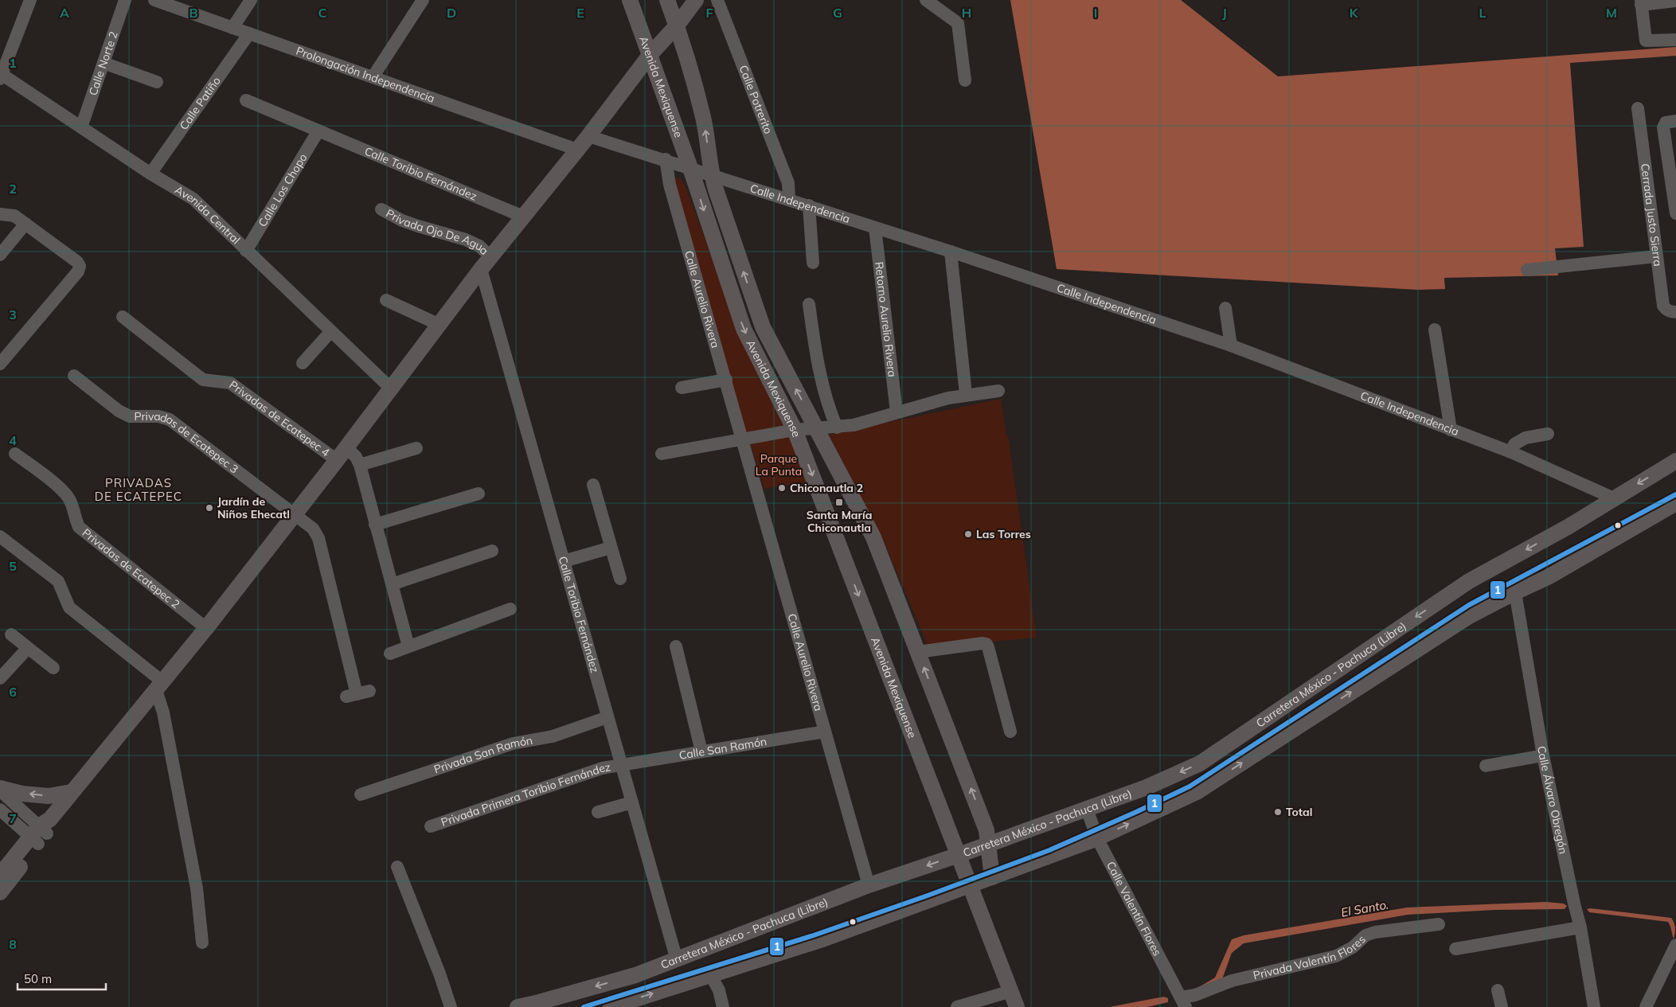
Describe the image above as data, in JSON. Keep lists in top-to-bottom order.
{
  "streets": {
    "main road": ["Avenida Mexiquense", "Carretera México - Pachuca (Libre)"],
    "street": [
      "Calle Norte 2",
      "Prolongación Independencia",
      "Calle Potrerito",
      "Calle Patiño",
      "Calle Toribio Fernández",
      "Calle Los Chopo",
      "Calle Independencia",
      "Cerrada Justo Sierra",
      "Avenida Central",
      "Privada Ojo De Agua",
      "Calle Aurelio Rivera",
      "Retorno Aurelio Rivera",
      "Privadas de Ecatepec 4",
      "Privadas de Ecatepec 3",
      "Privadas de Ecatepec 2",
      "Calle San Ramón",
      "Privada San Ramón",
      "Privada Primera Toribio Fernández",
      "Calle Álvaro Obregón",
      "Calle Valentín Flores",
      "Privada Valentín Flores"
    ]
  },
  "crossings": [
    ["Calle Norte 2", "Avenida Central"],
    ["Prolongación Independencia", "Calle Patiño"],
    ["Avenida Mexiquense", "Calle Independencia"],
    ["Avenida Mexiquense", "Carretera México - Pachuca (Libre)"],
    ["Calle Potrerito", "Calle Independencia"],
    ["Calle Patiño", "Avenida Central"],
    ["Calle Toribio Fernández", "Calle Los Chopo"],
    ["Calle Toribio Fernández", "Privada Ojo De Agua"],
    ["Calle Toribio Fernández", "Carretera México - Pachuca (Libre)"],
    ["Calle Toribio Fernández", "Calle San Ramón"],
    ["Calle Toribio Fernández", "Privada San Ramón"],
    ["Calle Toribio Fernández", "Privada Primera Toribio Fernández"],
    ["Calle Los Chopo", "Avenida Central"],
    ["Calle Independencia", "Calle Aurelio Rivera"],
    ["Calle Independencia", "Retorno Aurelio Rivera"],
    ["Calle Independencia", "Carretera México - Pachuca (Libre)"],
    ["Calle Aurelio Rivera", "Carretera México - Pachuca (Libre)"],
    ["Calle Aurelio Rivera", "Calle San Ramón"],
    ["Carretera México - Pachuca (Libre)", "Calle Valentín Flores"],
    ["Calle San Ramón", "Privada Primera Toribio Fernández"],
    ["Calle Valentín Flores", "Privada Valentín Flores"]
  ],
  "districts": ["PRIVADAS DE ECATEPEC"],
  "water": ["El Santo."],
  "parks": ["Parque La Punta"],
  "places": {
    "other": [
      "Chiconautla 2",
      "Jardín de Niños Ehecatl",
      "Las Torres",
      "Total"
    ],
    "transit": ["Santa María Chiconautla"]
  },
  "lines": ["transit line 1"],
  "scale_bar": "50 m",
  "grid": {
    "columns": [
      "A",
      "B",
      "C",
      "D",
      "E",
      "F",
      "G",
      "H",
      "I",
      "J",
      "K",
      "L",
      "M"
    ],
    "rows": [
      "1",
      "2",
      "3",
      "4",
      "5",
      "6",
      "7",
      "8"
    ]
  }
}
